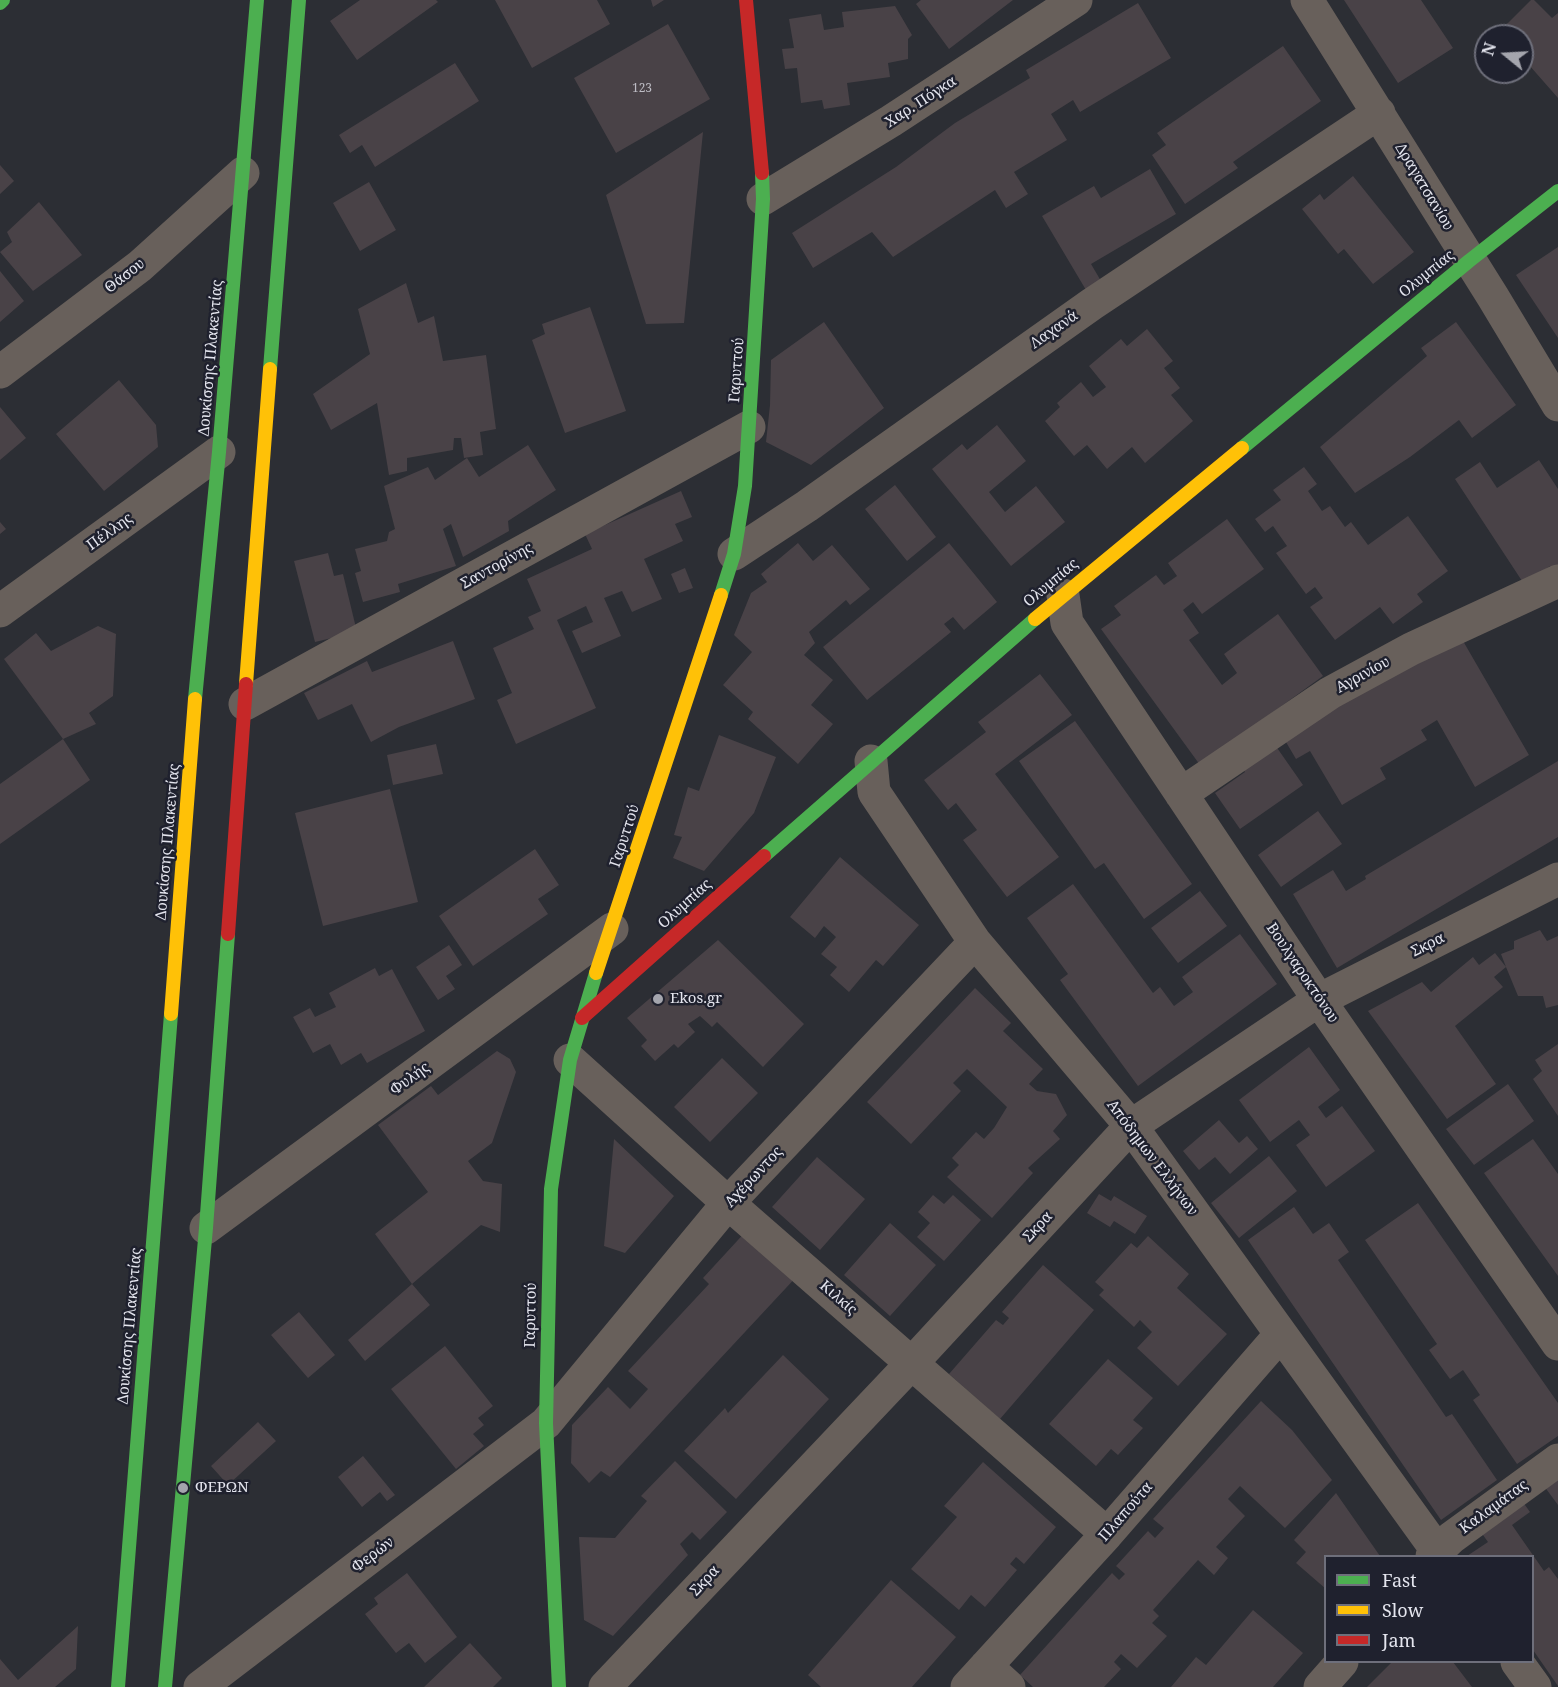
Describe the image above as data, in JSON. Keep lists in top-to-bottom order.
{
  "streets": {
    "main road": ["Ολυμπίας", "Δουκίσσης Πλακεντίας", "Γαρυττού"],
    "street": [
      "Χαρ. Πόγκα",
      "Δραγατσανίου",
      "Θάσου",
      "Λαχανά",
      "Πέλλης",
      "Σαντορίνης",
      "Αγρινίου",
      "Σκρα",
      "Βουλγαροκτόνου",
      "Φυλής",
      "Απόδημων Ελλήνων",
      "Αχέρωντος",
      "Κιλκίς",
      "Καλαμάτας",
      "Πλαπούτα",
      "Φερών"
    ]
  },
  "crossings": [
    ["Χαρ. Πόγκα", "Γαρυττού"],
    ["Δραγατσανίου", "Ολυμπίας"],
    ["Δραγατσανίου", "Λαχανά"],
    ["Ολυμπίας", "Γαρυττού"],
    ["Ολυμπίας", "Βουλγαροκτόνου"],
    ["Ολυμπίας", "Απόδημων Ελλήνων"],
    ["Θάσου", "Δουκίσσης Πλακεντίας"],
    ["Λαχανά", "Γαρυττού"],
    ["Δουκίσσης Πλακεντίας", "Πέλλης"],
    ["Γαρυττού", "Σαντορίνης"],
    ["Γαρυττού", "Φυλής"],
    ["Γαρυττού", "Αχέρωντος"],
    ["Γαρυττού", "Κιλκίς"],
    ["Γαρυττού", "Φερών"],
    ["Αγρινίου", "Βουλγαροκτόνου"],
    ["Σκρα", "Βουλγαροκτόνου"],
    ["Σκρα", "Απόδημων Ελλήνων"],
    ["Σκρα", "Κιλκίς"],
    ["Απόδημων Ελλήνων", "Αχέρωντος"],
    ["Απόδημων Ελλήνων", "Καλαμάτας"],
    ["Απόδημων Ελλήνων", "Πλαπούτα"],
    ["Αχέρωντος", "Κιλκίς"],
    ["Αχέρωντος", "Φερών"],
    ["Κιλκίς", "Πλαπούτα"]
  ],
  "places": ["Ekos.gr", "ΦΕΡΩΝ"],
  "house_numbers": ["123"],
  "legend": ["Fast", "Slow", "Jam"],
  "north": "left"
}
